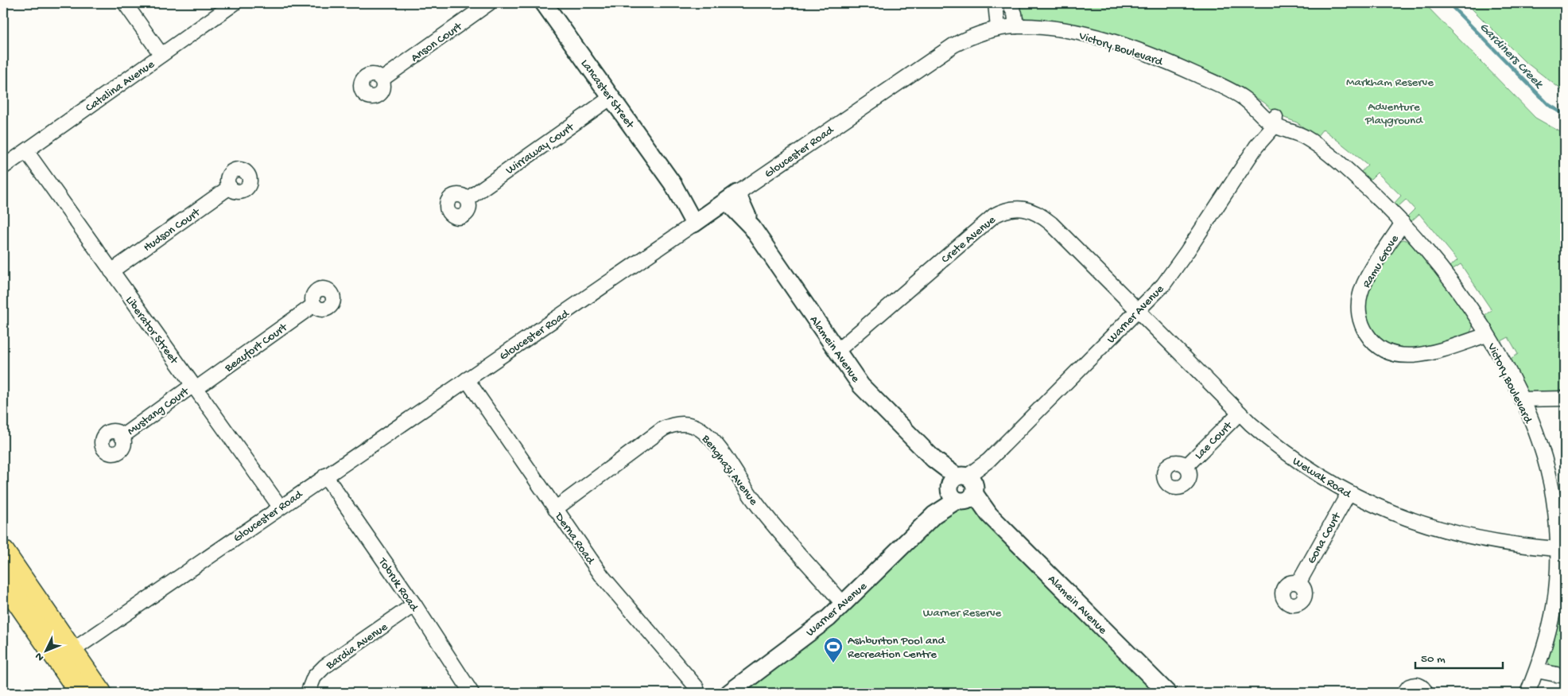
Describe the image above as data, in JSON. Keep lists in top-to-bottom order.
{
  "streets": {
    "street": [
      "Anson Court",
      "Victory Boulevard",
      "Catalina Avenue",
      "Lancaster Street",
      "Wirraway Court",
      "Gloucester Road",
      "Hudson Court",
      "Crete Avenue",
      "Ramu Grove",
      "Warner Avenue",
      "Liberator Street",
      "Beaufort Court",
      "Alamein Avenue",
      "Mustang Court",
      "Lae Court",
      "Benghazi Avenue",
      "Wewak Road",
      "Derna Road",
      "Gona Court",
      "Tobruk Road",
      "Bardia Avenue"
    ]
  },
  "crossings": [
    ["Victory Boulevard", "Gloucester Road"],
    ["Victory Boulevard", "Ramu Grove"],
    ["Victory Boulevard", "Warner Avenue"],
    ["Victory Boulevard", "Wewak Road"],
    ["Catalina Avenue", "Liberator Street"],
    ["Lancaster Street", "Wirraway Court"],
    ["Lancaster Street", "Gloucester Road"],
    ["Gloucester Road", "Liberator Street"],
    ["Gloucester Road", "Alamein Avenue"],
    ["Gloucester Road", "Derna Road"],
    ["Gloucester Road", "Tobruk Road"],
    ["Hudson Court", "Liberator Street"],
    ["Crete Avenue", "Warner Avenue"],
    ["Crete Avenue", "Alamein Avenue"],
    ["Crete Avenue", "Wewak Road"],
    ["Warner Avenue", "Alamein Avenue"],
    ["Warner Avenue", "Benghazi Avenue"],
    ["Warner Avenue", "Wewak Road"],
    ["Liberator Street", "Beaufort Court"],
    ["Liberator Street", "Mustang Court"],
    ["Beaufort Court", "Mustang Court"],
    ["Lae Court", "Wewak Road"],
    ["Benghazi Avenue", "Derna Road"],
    ["Wewak Road", "Gona Court"],
    ["Tobruk Road", "Bardia Avenue"]
  ],
  "water": ["Gardiners Creek"],
  "parks": ["Markham Reserve", "Adventure Playground", "Warner Reserve"],
  "places": {
    "sports": ["Ashburton Pool and Recreation Centre"]
  },
  "scale_bar": "50 m",
  "north": "bottom left"
}
